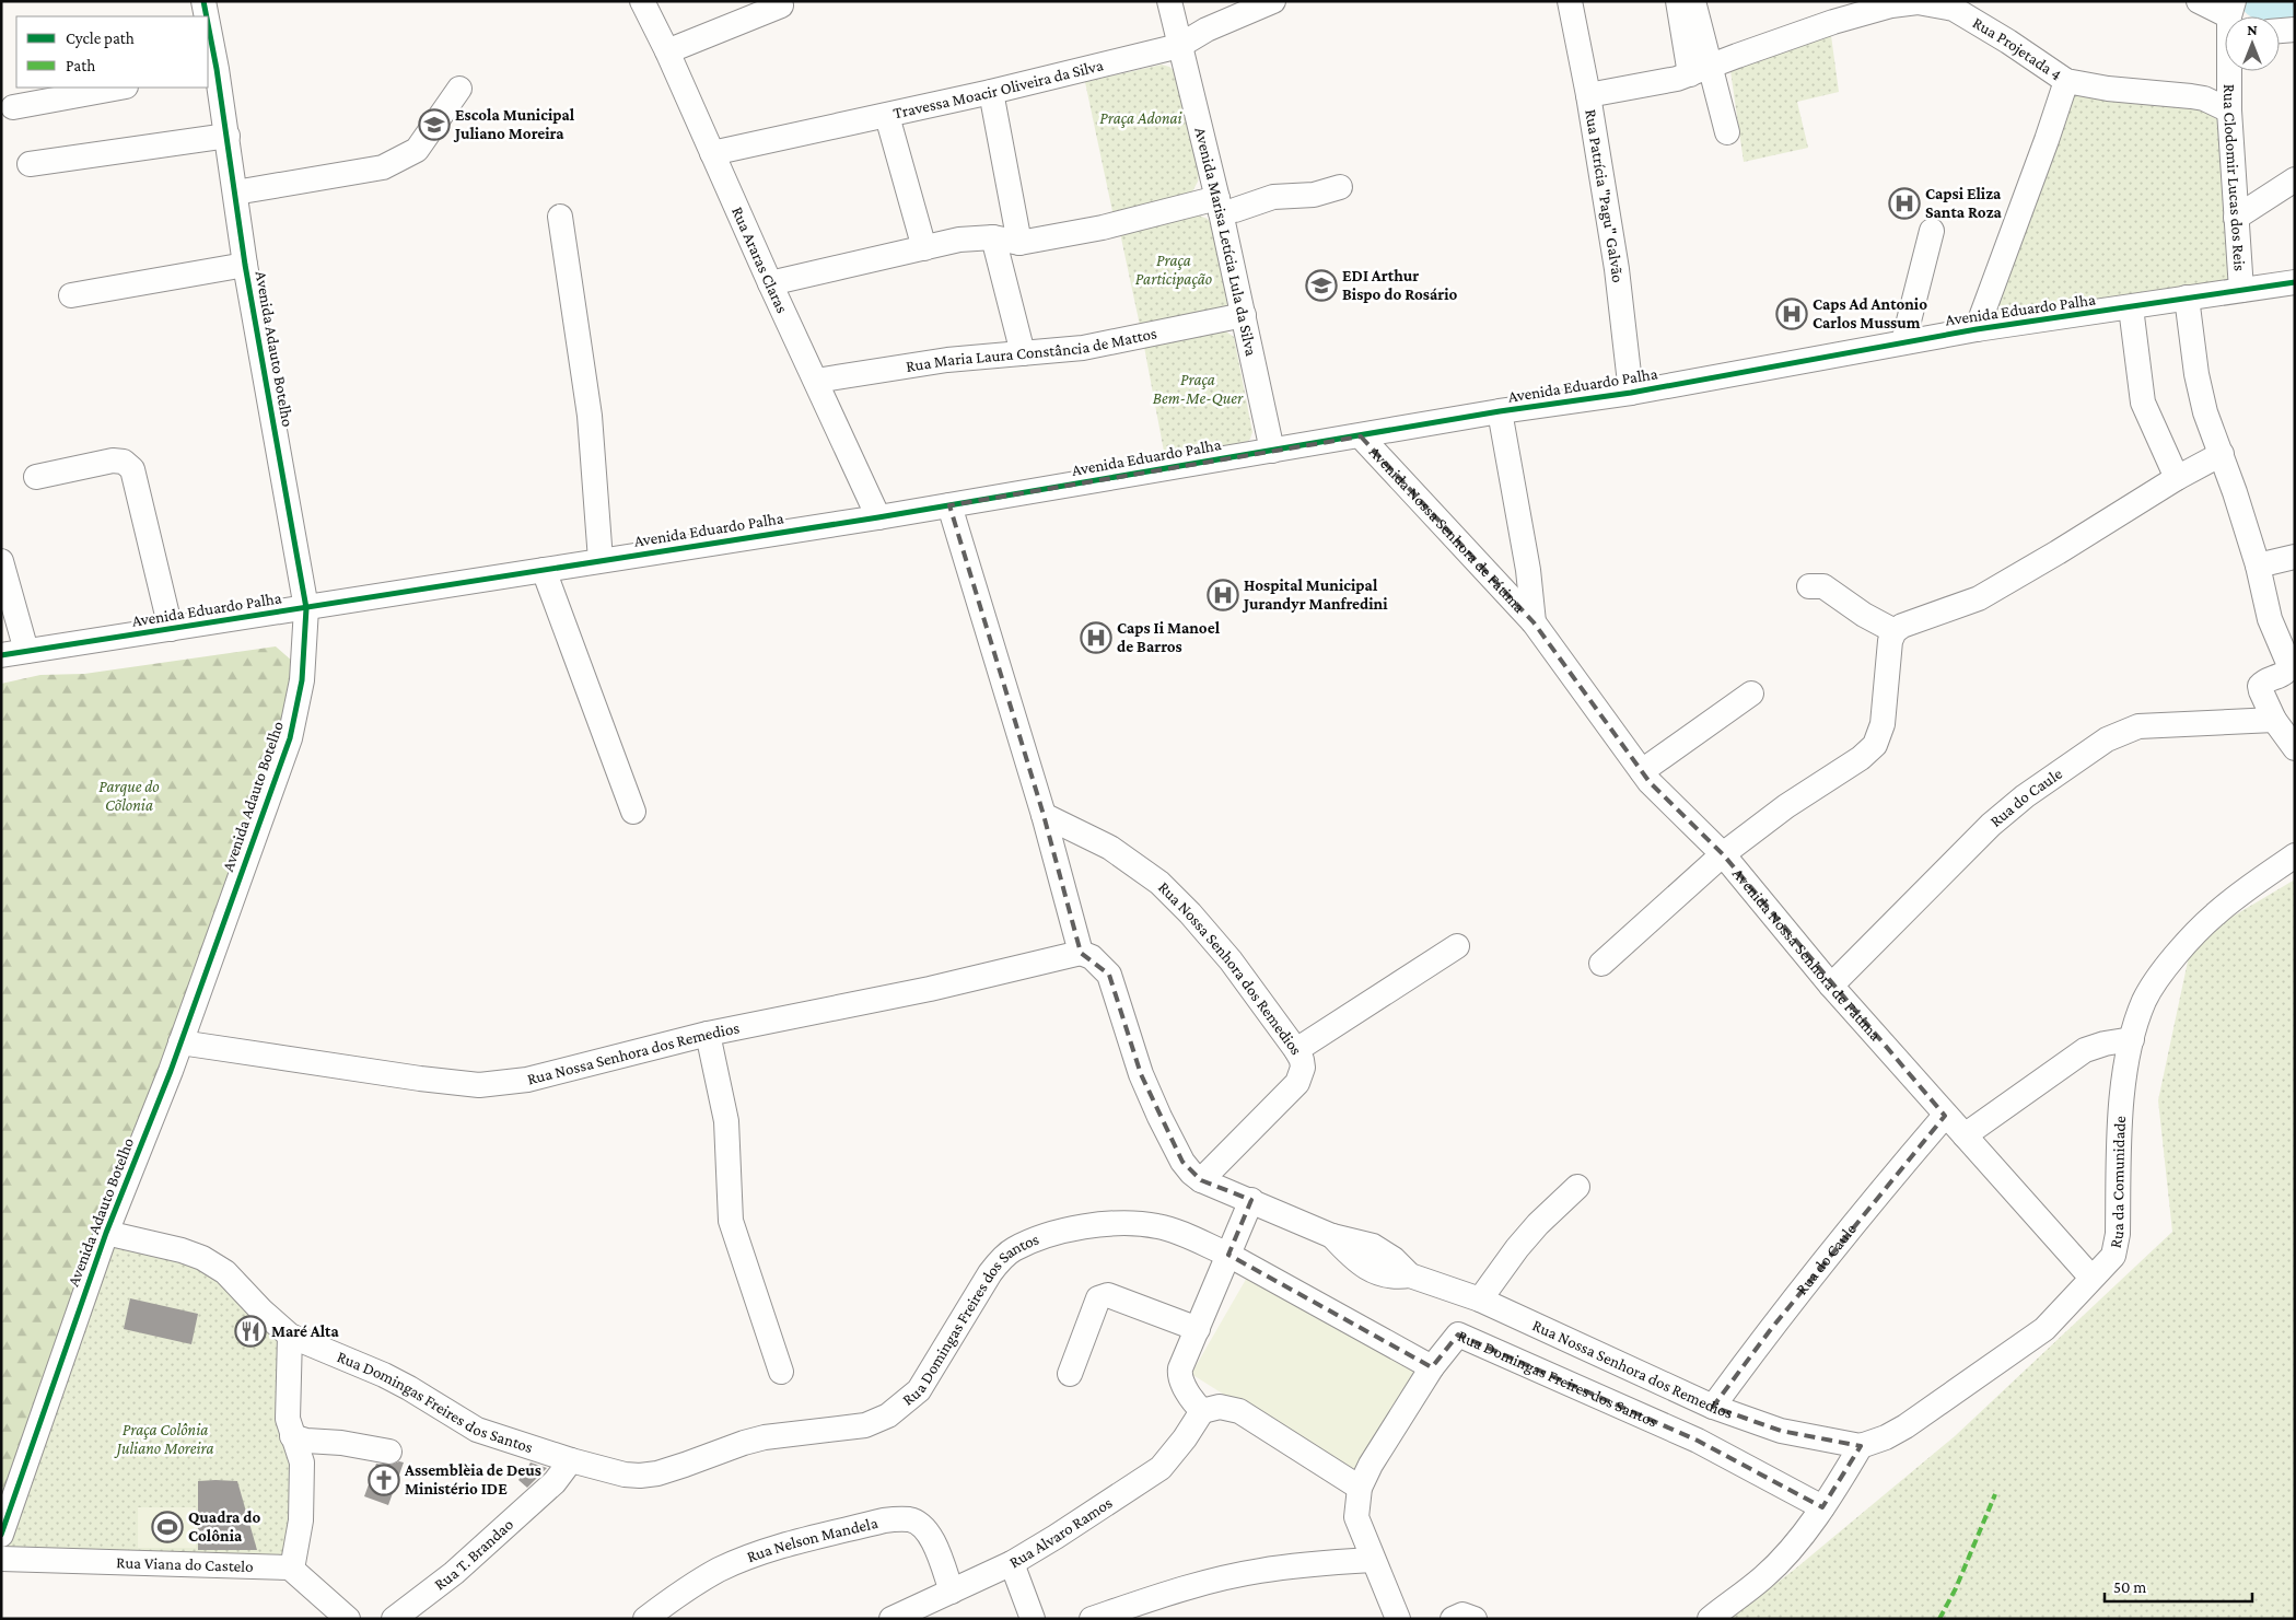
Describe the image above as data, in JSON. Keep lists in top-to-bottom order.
{
  "streets": {
    "street": [
      "Rua Projetada 4",
      "Travessa Moacir Oliveira da Silva",
      "Rua Clodomir Lucas dos Reis",
      "Rua Patrícia \"Pagu\" Galvão",
      "Avenida Marisa Letícia Lula da Silva",
      "Rua Araras Claras",
      "Avenida Eduardo Palha",
      "Avenida Adauto Botelho",
      "Rua Maria Laura Constância de Mattos",
      "Avenida Nossa Senhora de Fátima",
      "Rua do Caule",
      "Rua Nossa Senhora dos Remedios",
      "Rua da Comunidade",
      "Rua Domingas Freires dos Santos",
      "Rua Alvaro Ramos",
      "Rua Nelson Mandela",
      "Rua T. Brandao",
      "Rua Viana do Castelo"
    ]
  },
  "crossings": [
    ["Rua Projetada 4", "Rua Clodomir Lucas dos Reis"],
    ["Rua Projetada 4", "Rua Patrícia \"Pagu\" Galvão"],
    ["Travessa Moacir Oliveira da Silva", "Avenida Marisa Letícia Lula da Silva"],
    ["Travessa Moacir Oliveira da Silva", "Rua Araras Claras"],
    ["Rua Clodomir Lucas dos Reis", "Avenida Eduardo Palha"],
    ["Rua Patrícia \"Pagu\" Galvão", "Avenida Eduardo Palha"],
    ["Avenida Marisa Letícia Lula da Silva", "Avenida Eduardo Palha"],
    ["Avenida Marisa Letícia Lula da Silva", "Rua Maria Laura Constância de Mattos"],
    ["Rua Araras Claras", "Avenida Eduardo Palha"],
    ["Rua Araras Claras", "Rua Maria Laura Constância de Mattos"],
    ["Avenida Eduardo Palha", "Avenida Adauto Botelho"],
    ["Avenida Eduardo Palha", "Avenida Nossa Senhora de Fátima"],
    ["Avenida Adauto Botelho", "Rua Nossa Senhora dos Remedios"],
    ["Avenida Adauto Botelho", "Rua Domingas Freires dos Santos"],
    ["Avenida Nossa Senhora de Fátima", "Rua do Caule"],
    ["Avenida Nossa Senhora de Fátima", "Rua da Comunidade"],
    ["Rua do Caule", "Rua Nossa Senhora dos Remedios"],
    ["Rua Nossa Senhora dos Remedios", "Rua da Comunidade"],
    ["Rua Domingas Freires dos Santos", "Rua T. Brandao"],
    ["Rua Alvaro Ramos", "Rua Nelson Mandela"]
  ],
  "parks": [
    "Praça Adonai",
    "Praça Participação",
    "Praça Bem-Me-Quer",
    "Parque do Cõlonia",
    "Praça Colônia Juliano Moreira"
  ],
  "places": {
    "school or university": ["Escola Municipal Juliano Moreira", "EDI Arthur Bispo do Rosário"],
    "hospital": [
      "Capsi Eliza Santa Roza",
      "Caps Ad Antonio Carlos Mussum",
      "Hospital Municipal Jurandyr Manfredini",
      "Caps Ii Manoel de Barros"
    ],
    "restaurant": ["Maré Alta"],
    "church": ["Assemblèia de Deus Ministério IDE"],
    "sports": ["Quadra do Colônia"]
  },
  "legend": ["Cycle path", "Path"],
  "scale_bar": "50 m",
  "north": "top"
}
